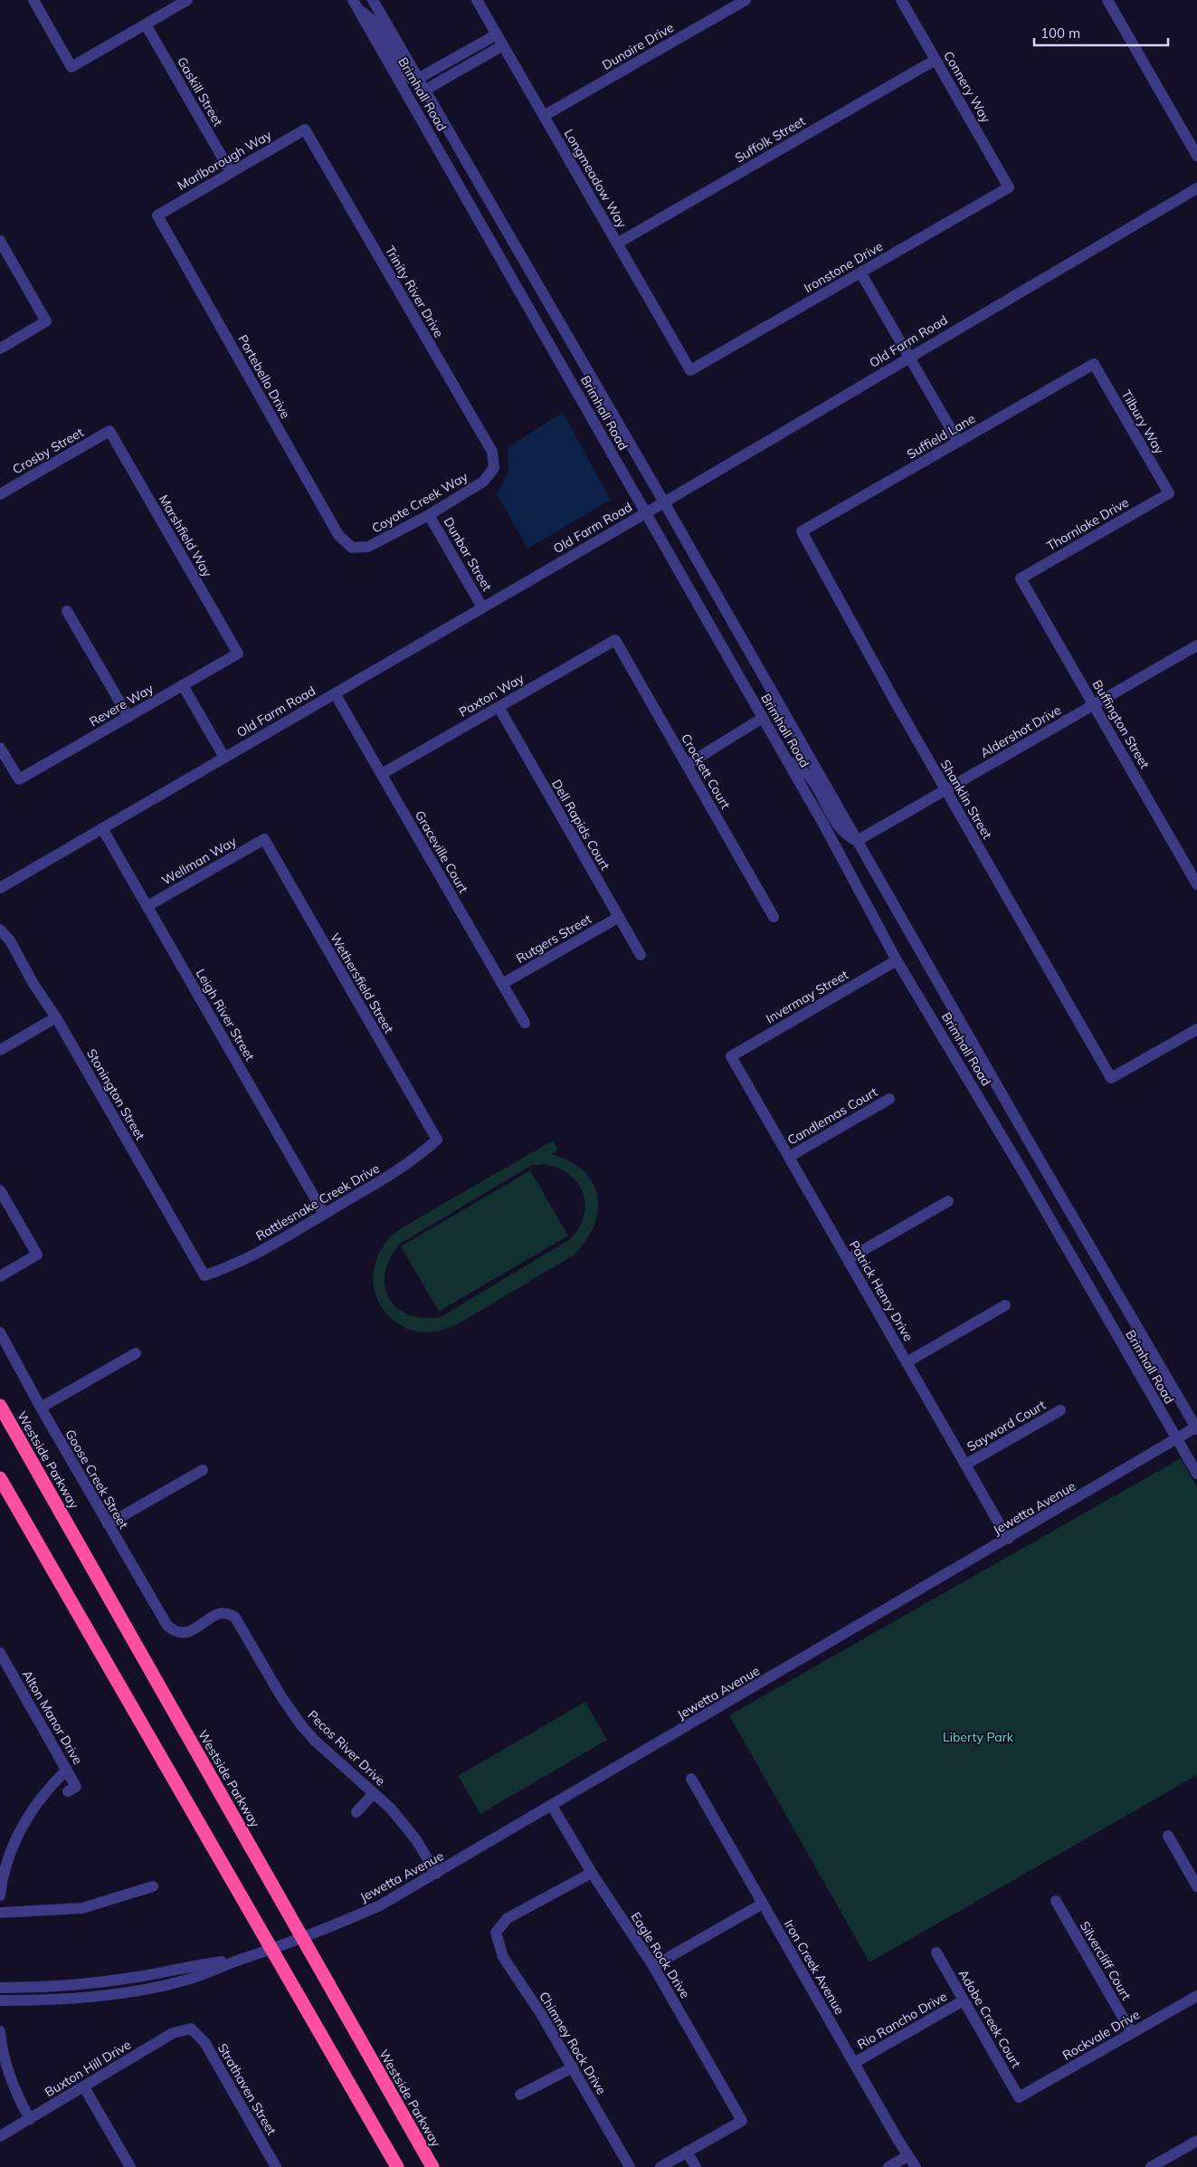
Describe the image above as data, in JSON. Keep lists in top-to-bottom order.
{
  "streets": {
    "highway": ["Westside Parkway"],
    "street": [
      "Dunaire Drive",
      "Connery Way",
      "Gaskill Street",
      "Brimhall Road",
      "Suffolk Street",
      "Marlborough Way",
      "Longmeadow Way",
      "Ironstone Drive",
      "Trinity River Drive",
      "Old Farm Road",
      "Portebello Drive",
      "Tilbury Way",
      "Suffield Lane",
      "Crosby Street",
      "Coyote Creek Way",
      "Thornlake Drive",
      "Marshfield Way",
      "Dunbar Street",
      "Paxton Way",
      "Revere Way",
      "Buffington Street",
      "Aldershot Drive",
      "Crockett Court",
      "Shanklin Street",
      "Dell Rapids Court",
      "Graceville Court",
      "Wellman Way",
      "Rutgers Street",
      "Wethersfield Street",
      "Invermay Street",
      "Leigh River Street",
      "Stonington Street",
      "Candlemas Court",
      "Rattlesnake Creek Drive",
      "Patrick Henry Drive",
      "Sayword Court",
      "Goose Creek Street",
      "Jewetta Avenue",
      "Alton Manor Drive",
      "Pecos River Drive",
      "Eagle Rock Drive",
      "Silvercliff Court",
      "Iron Creek Avenue",
      "Adobe Creek Court",
      "Rio Rancho Drive",
      "Rockvale Drive",
      "Chimney Rock Drive",
      "Buxton Hill Drive",
      "Strathaven Street"
    ]
  },
  "crossings": [
    ["Dunaire Drive", "Longmeadow Way"],
    ["Connery Way", "Suffolk Street"],
    ["Connery Way", "Ironstone Drive"],
    ["Gaskill Street", "Marlborough Way"],
    ["Brimhall Road", "Old Farm Road"],
    ["Brimhall Road", "Aldershot Drive"],
    ["Brimhall Road", "Invermay Street"],
    ["Brimhall Road", "Jewetta Avenue"],
    ["Suffolk Street", "Longmeadow Way"],
    ["Marlborough Way", "Trinity River Drive"],
    ["Marlborough Way", "Portebello Drive"],
    ["Longmeadow Way", "Ironstone Drive"],
    ["Trinity River Drive", "Coyote Creek Way"],
    ["Old Farm Road", "Dunbar Street"],
    ["Old Farm Road", "Graceville Court"],
    ["Old Farm Road", "Leigh River Street"],
    ["Portebello Drive", "Coyote Creek Way"],
    ["Tilbury Way", "Suffield Lane"],
    ["Tilbury Way", "Thornlake Drive"],
    ["Suffield Lane", "Shanklin Street"],
    ["Crosby Street", "Marshfield Way"],
    ["Coyote Creek Way", "Dunbar Street"],
    ["Thornlake Drive", "Buffington Street"],
    ["Marshfield Way", "Revere Way"],
    ["Paxton Way", "Crockett Court"],
    ["Paxton Way", "Dell Rapids Court"],
    ["Paxton Way", "Graceville Court"],
    ["Buffington Street", "Aldershot Drive"],
    ["Aldershot Drive", "Shanklin Street"],
    ["Dell Rapids Court", "Rutgers Street"],
    ["Graceville Court", "Rutgers Street"],
    ["Wellman Way", "Wethersfield Street"],
    ["Wellman Way", "Leigh River Street"],
    ["Wethersfield Street", "Rattlesnake Creek Drive"],
    ["Invermay Street", "Patrick Henry Drive"],
    ["Leigh River Street", "Rattlesnake Creek Drive"],
    ["Stonington Street", "Rattlesnake Creek Drive"],
    ["Candlemas Court", "Patrick Henry Drive"],
    ["Patrick Henry Drive", "Sayword Court"],
    ["Patrick Henry Drive", "Jewetta Avenue"],
    ["Goose Creek Street", "Pecos River Drive"],
    ["Jewetta Avenue", "Pecos River Drive"],
    ["Jewetta Avenue", "Eagle Rock Drive"],
    ["Eagle Rock Drive", "Chimney Rock Drive"],
    ["Silvercliff Court", "Rockvale Drive"],
    ["Iron Creek Avenue", "Rio Rancho Drive"],
    ["Adobe Creek Court", "Rio Rancho Drive"],
    ["Adobe Creek Court", "Rockvale Drive"],
    ["Buxton Hill Drive", "Strathaven Street"]
  ],
  "parks": ["Liberty Park"],
  "scale_bar": "100 m"
}
